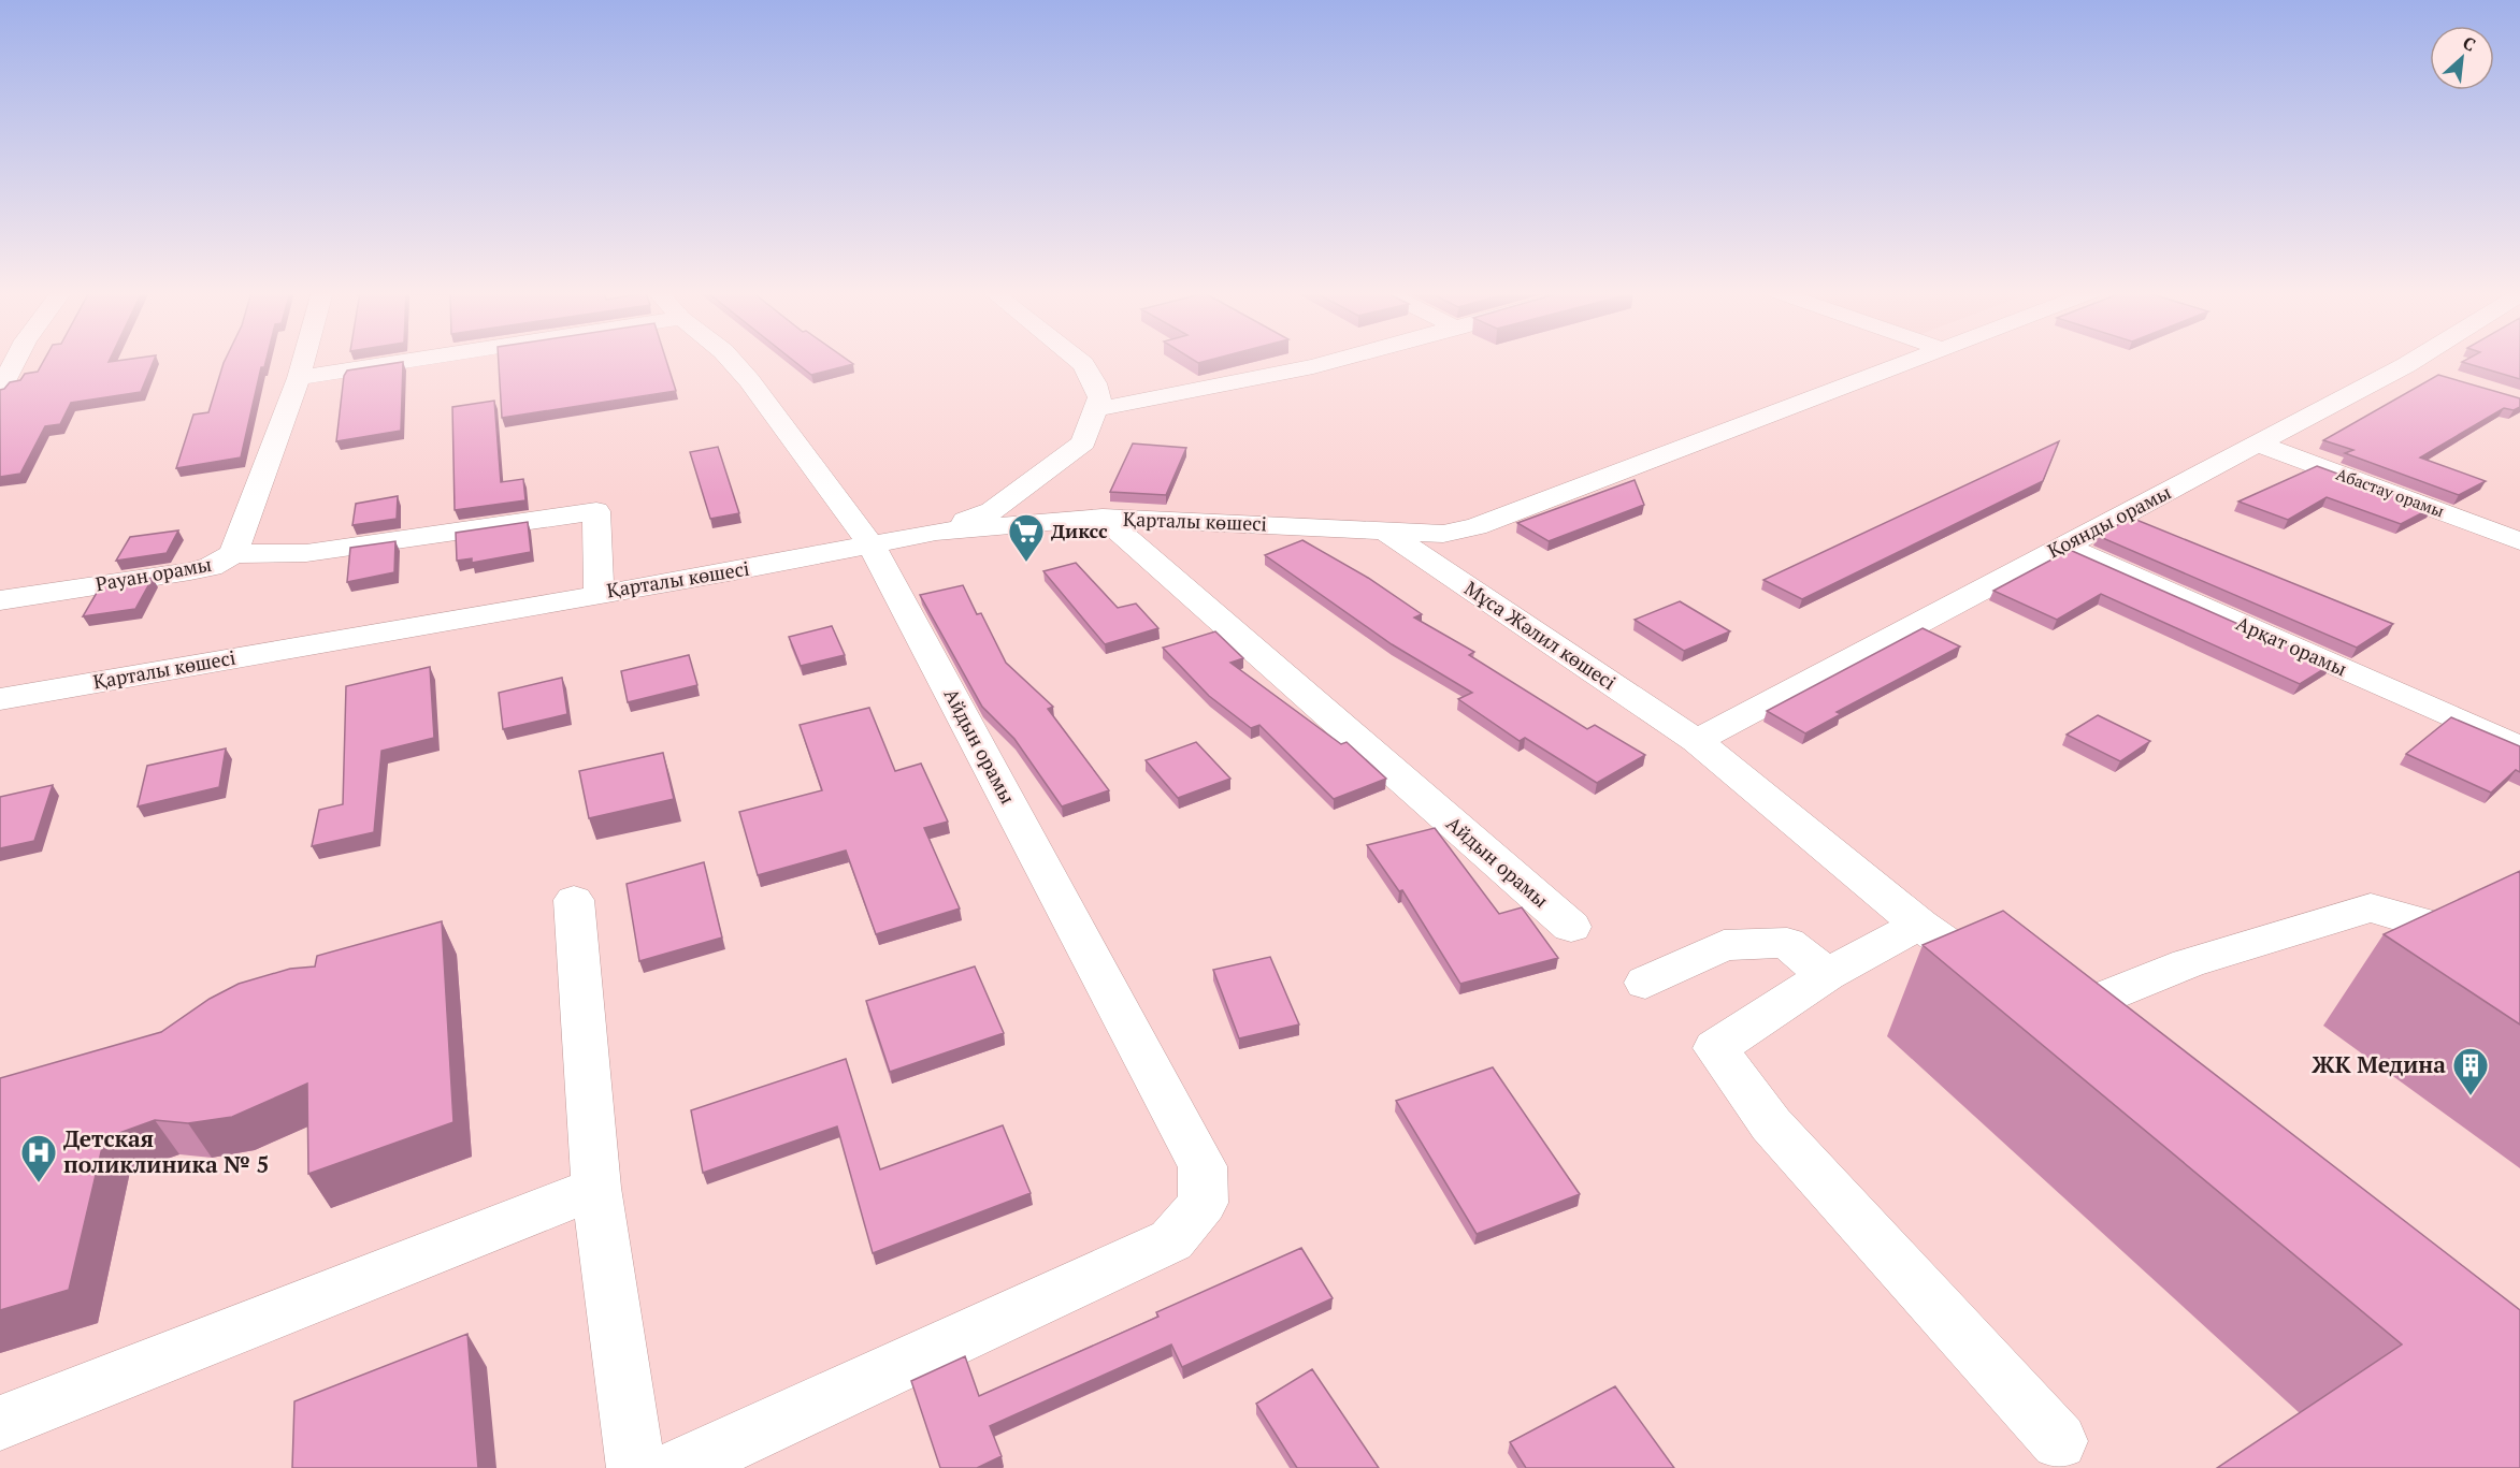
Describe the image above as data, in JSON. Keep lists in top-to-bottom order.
{
  "streets": {
    "street": [
      "Абастау орамы",
      "Қарталы көшесі",
      "Қоянды орамы",
      "Рауан орамы",
      "Мұса Жәлил көшесі",
      "Арқат орамы",
      "Айдын орамы"
    ]
  },
  "crossings": [
    ["Абастау орамы", "Қоянды орамы"],
    ["Қарталы көшесі", "Мұса Жәлил көшесі"],
    ["Қарталы көшесі", "Айдын орамы"],
    ["Қоянды орамы", "Мұса Жәлил көшесі"],
    ["Қоянды орамы", "Арқат орамы"]
  ],
  "places": {
    "supermarket": ["Диксс"],
    "building": ["ЖК Медина"],
    "hospital": ["Детская поликлиника № 5"]
  },
  "north": "top right"
}
